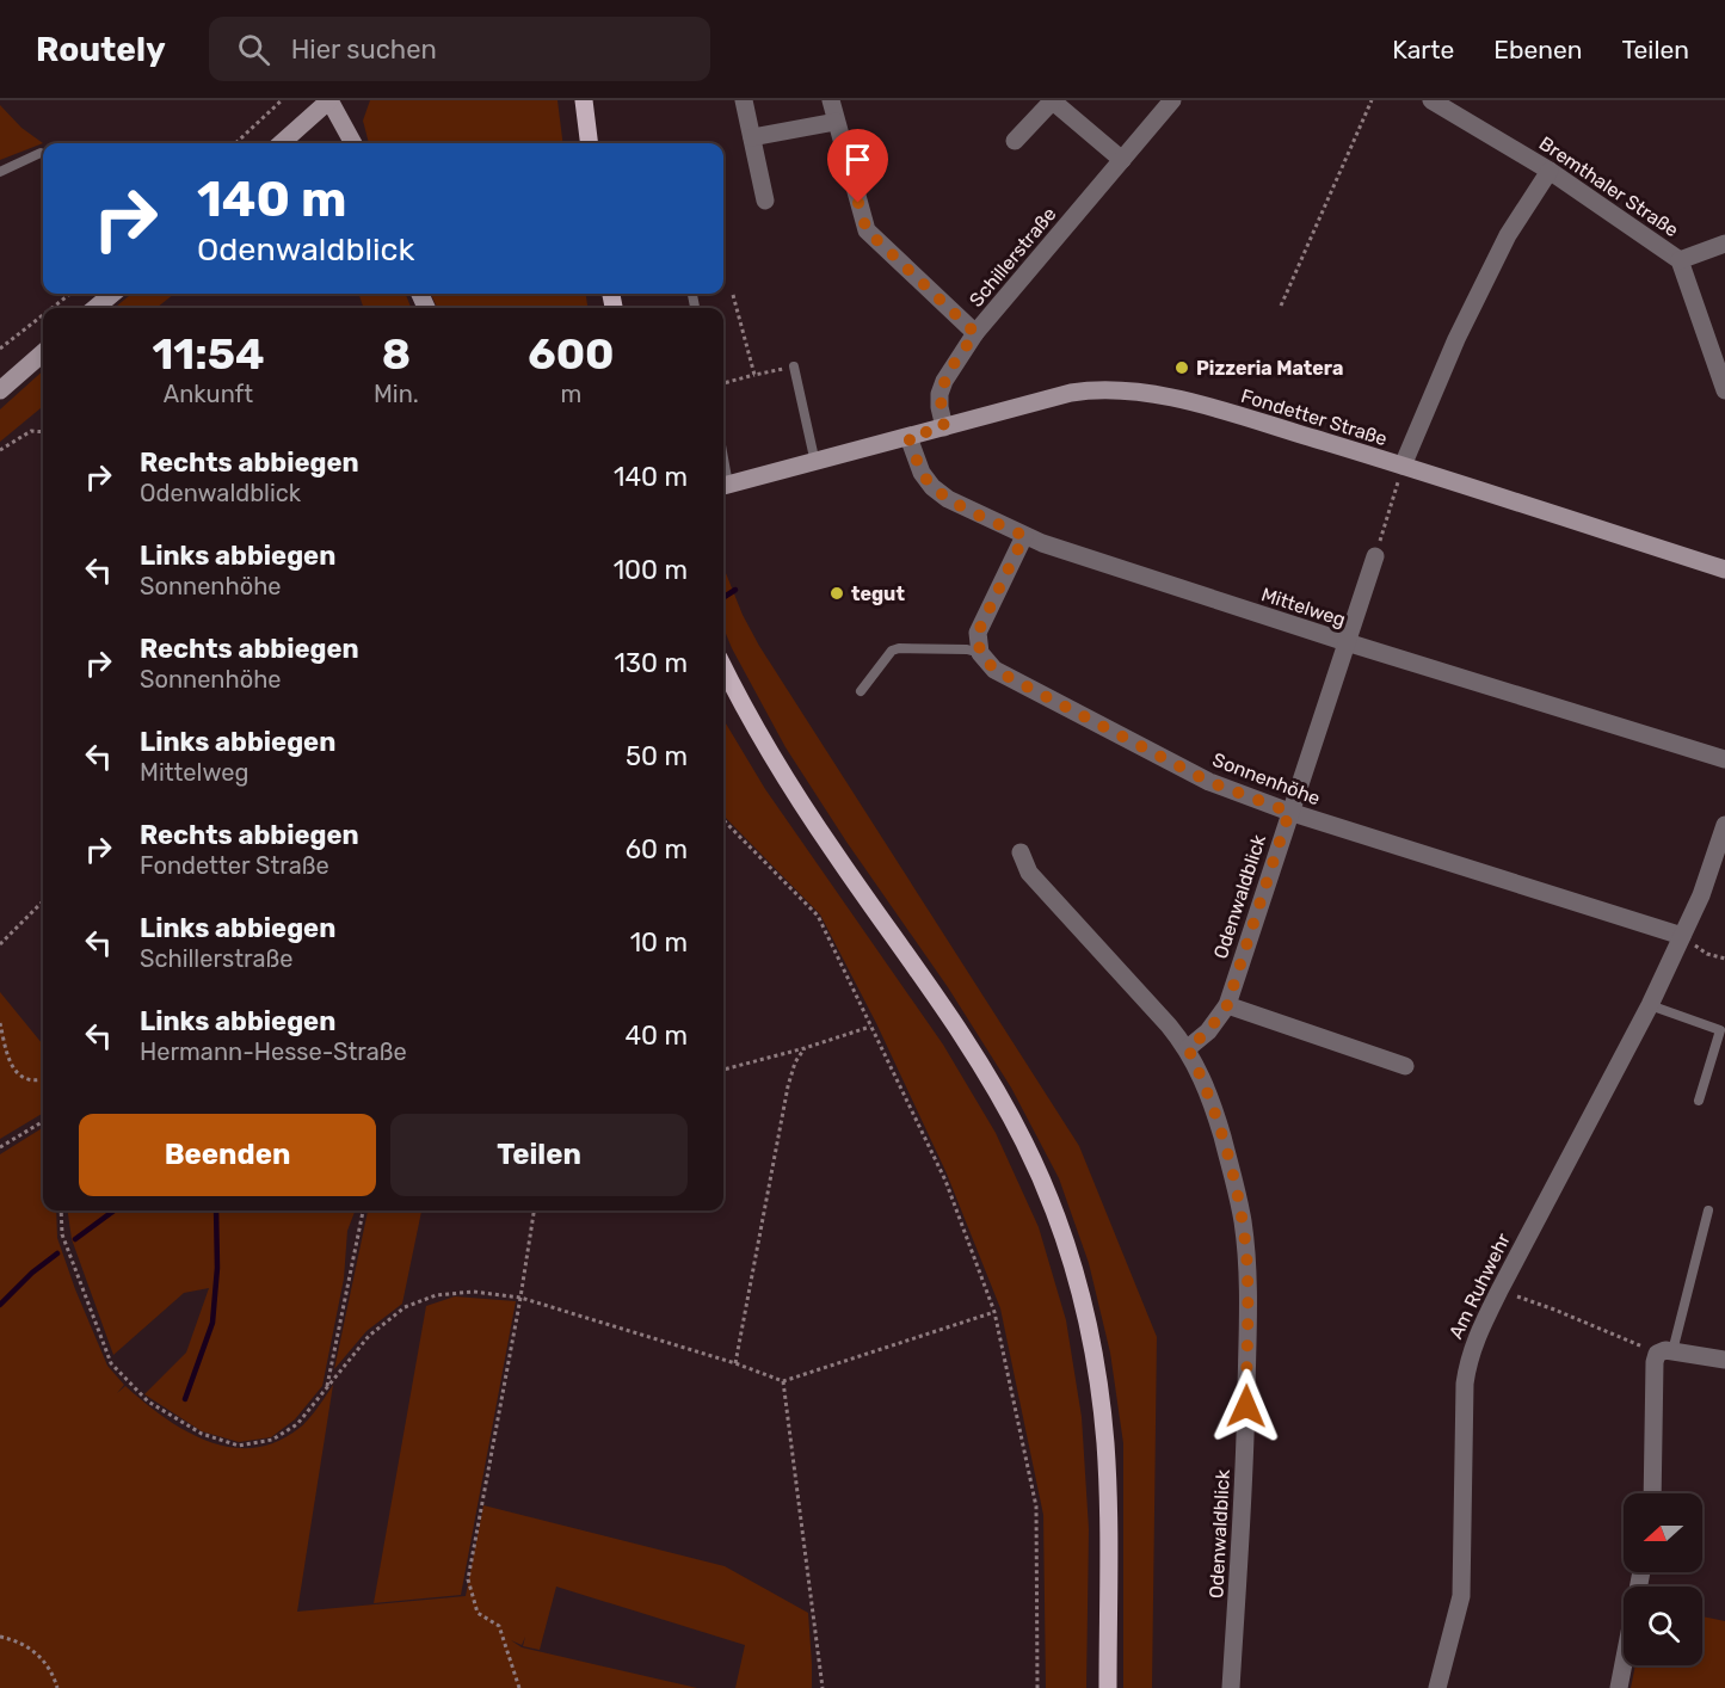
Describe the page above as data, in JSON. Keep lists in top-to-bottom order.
{
  "streets": {
    "street": [
      "Bremthaler Straße",
      "Schillerstraße",
      "Fondetter Straße",
      "Mittelweg",
      "Sonnenhöhe",
      "Odenwaldblick",
      "Am Ruhwehr"
    ]
  },
  "crossings": [
    ["Schillerstraße", "Fondetter Straße"],
    ["Fondetter Straße", "Mittelweg"],
    ["Mittelweg", "Odenwaldblick"],
    ["Sonnenhöhe", "Odenwaldblick"],
    ["Sonnenhöhe", "Am Ruhwehr"]
  ],
  "places": ["Pizzeria Matera", "tegut"],
  "north": "left",
  "page": {
    "header": "Routely",
    "search": "Hier suchen",
    "nav": ["Karte", "Ebenen", "Teilen"],
    "turn": ["140 m", "Odenwaldblick"],
    "eta": [
      "11:54",
      "Ankunft",
      "8",
      "Min.",
      "600",
      "m"
    ],
    "list": [
      {
        "name": "Rechts abbiegen",
        "note": "Odenwaldblick",
        "value": "140 m"
      },
      {
        "name": "Links abbiegen",
        "note": "Sonnenhöhe",
        "value": "100 m"
      },
      {
        "name": "Rechts abbiegen",
        "note": "Sonnenhöhe",
        "value": "130 m"
      },
      {
        "name": "Links abbiegen",
        "note": "Mittelweg",
        "value": "50 m"
      },
      {
        "name": "Rechts abbiegen",
        "note": "Fondetter Straße",
        "value": "60 m"
      },
      {
        "name": "Links abbiegen",
        "note": "Schillerstraße",
        "value": "10 m"
      },
      {
        "name": "Links abbiegen",
        "note": "Hermann-Hesse-Straße",
        "value": "40 m"
      }
    ],
    "buttons": ["Beenden", "Teilen"]
  }
}
